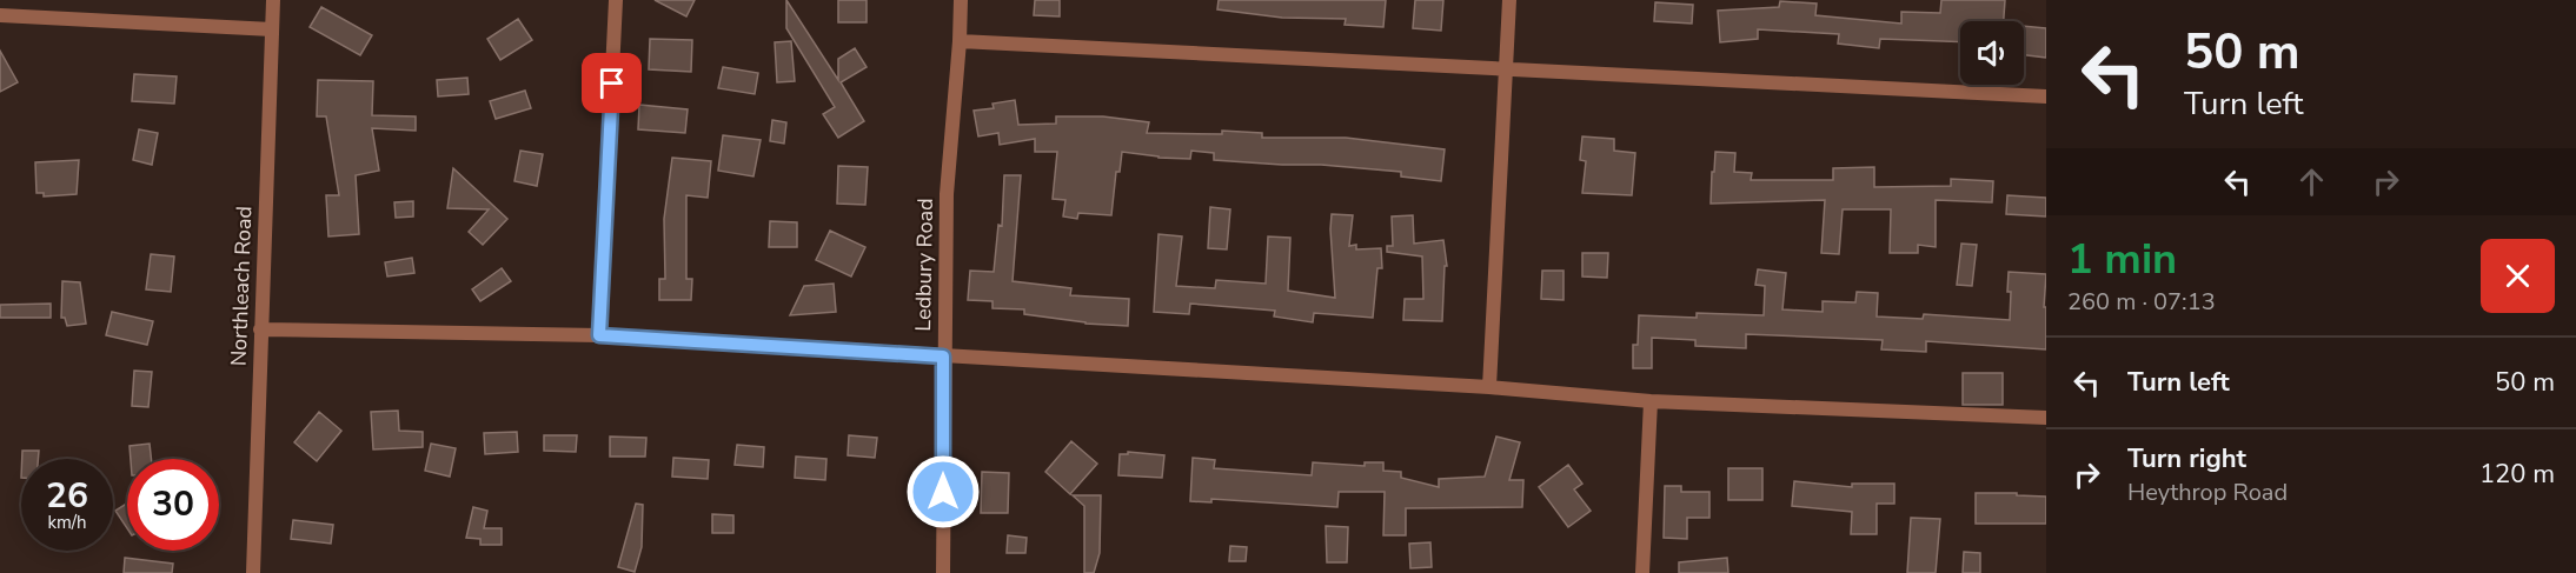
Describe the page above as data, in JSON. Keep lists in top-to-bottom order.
{
  "streets": {
    "street": ["Ledbury Road", "Northleach Road"]
  },
  "page": {
    "turn": ["50 m", "Turn left"],
    "heading": ["1 min", "260 m · 07:13"],
    "list": [
      {
        "name": "Turn left",
        "value": "50 m"
      },
      {
        "name": "Turn right",
        "note": "Heythrop Road",
        "value": "120 m"
      }
    ],
    "speed": "26 km/h",
    "limit": "30"
  }
}
